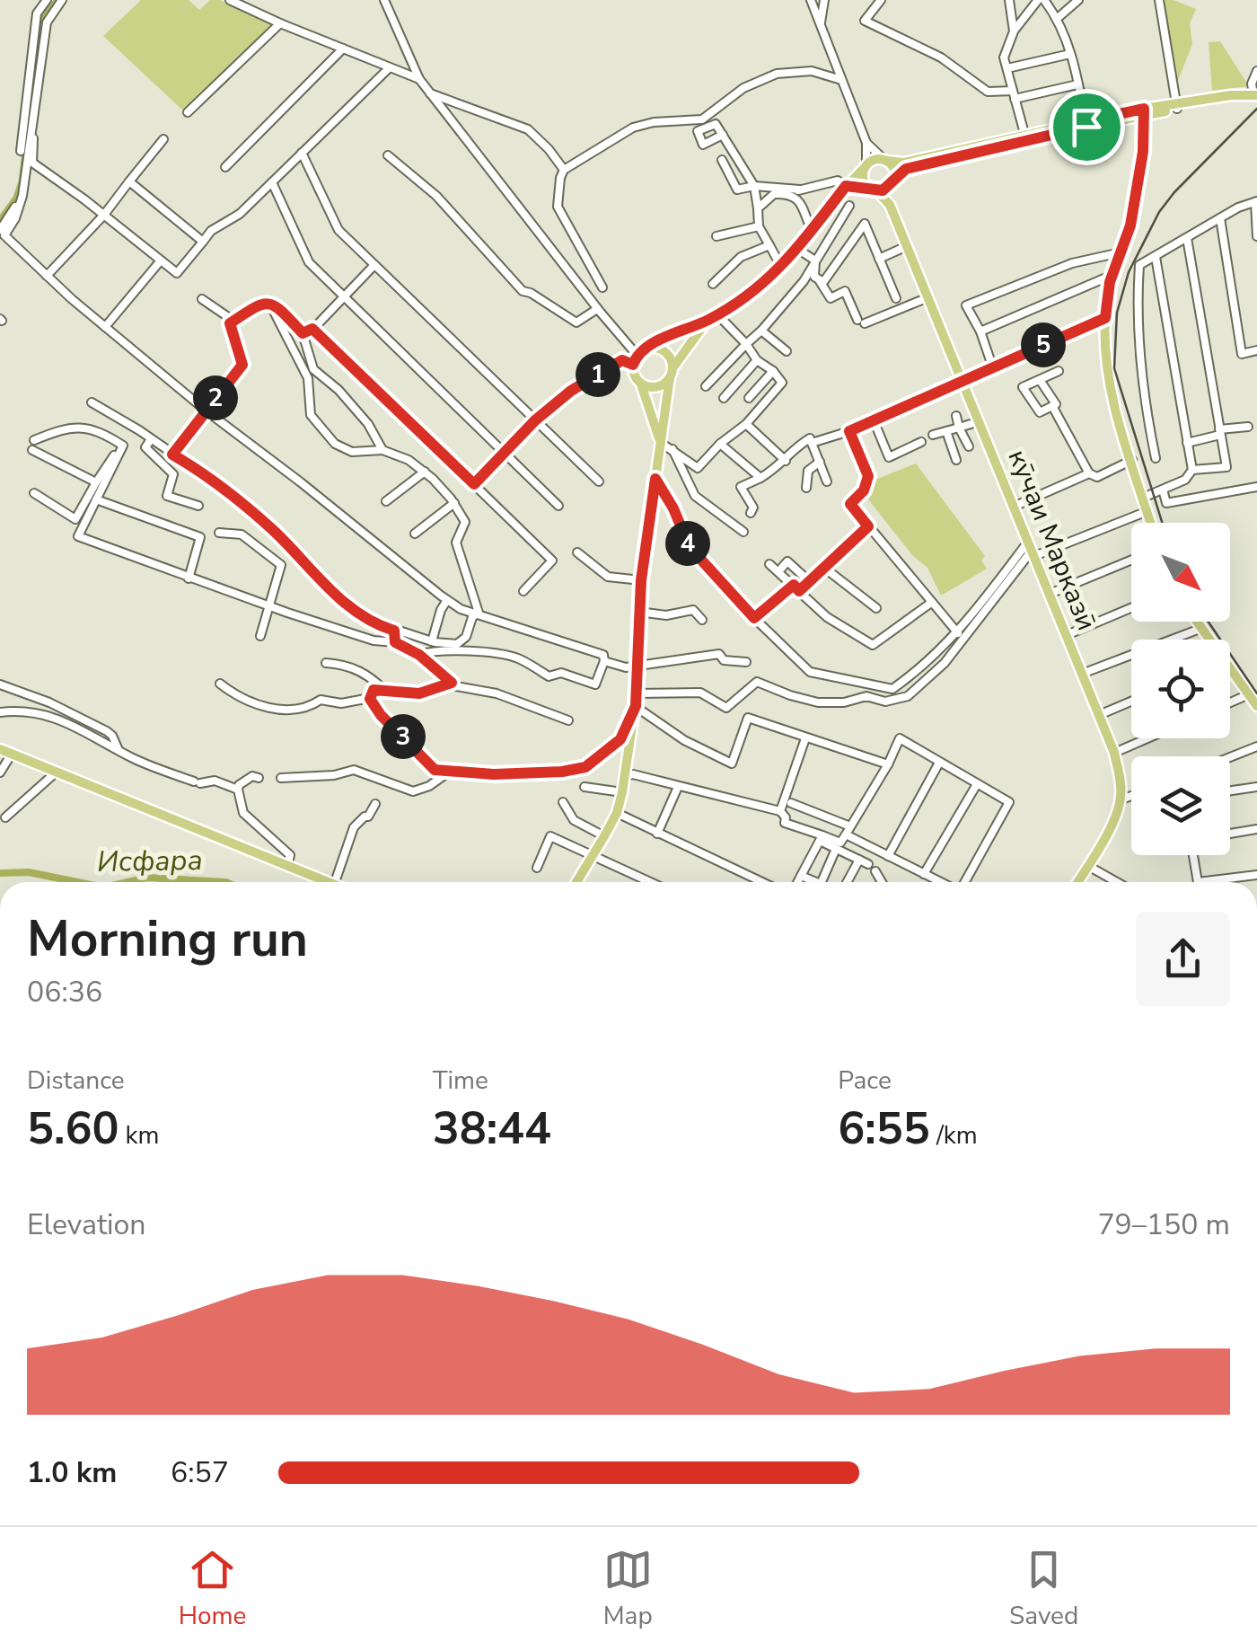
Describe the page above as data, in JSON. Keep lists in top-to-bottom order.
{
  "streets": {
    "main road": ["кӯчаи Марказӣ"]
  },
  "water": ["Исфара"],
  "north": "bottom right",
  "page": {
    "pins": [
      "5",
      "1",
      "2",
      "4",
      "3"
    ],
    "heading": ["Morning run", "06:36"],
    "stats": [
      ["Distance", "5.60 km"],
      ["Time", "38:44"],
      ["Pace", "6:55 /km"]
    ],
    "chart": ["Elevation", "79–150 m"],
    "list": [
      {
        "name": "1.0 km",
        "note": "6:57"
      }
    ],
    "tabs": ["Home", "Map", "Saved"]
  }
}
